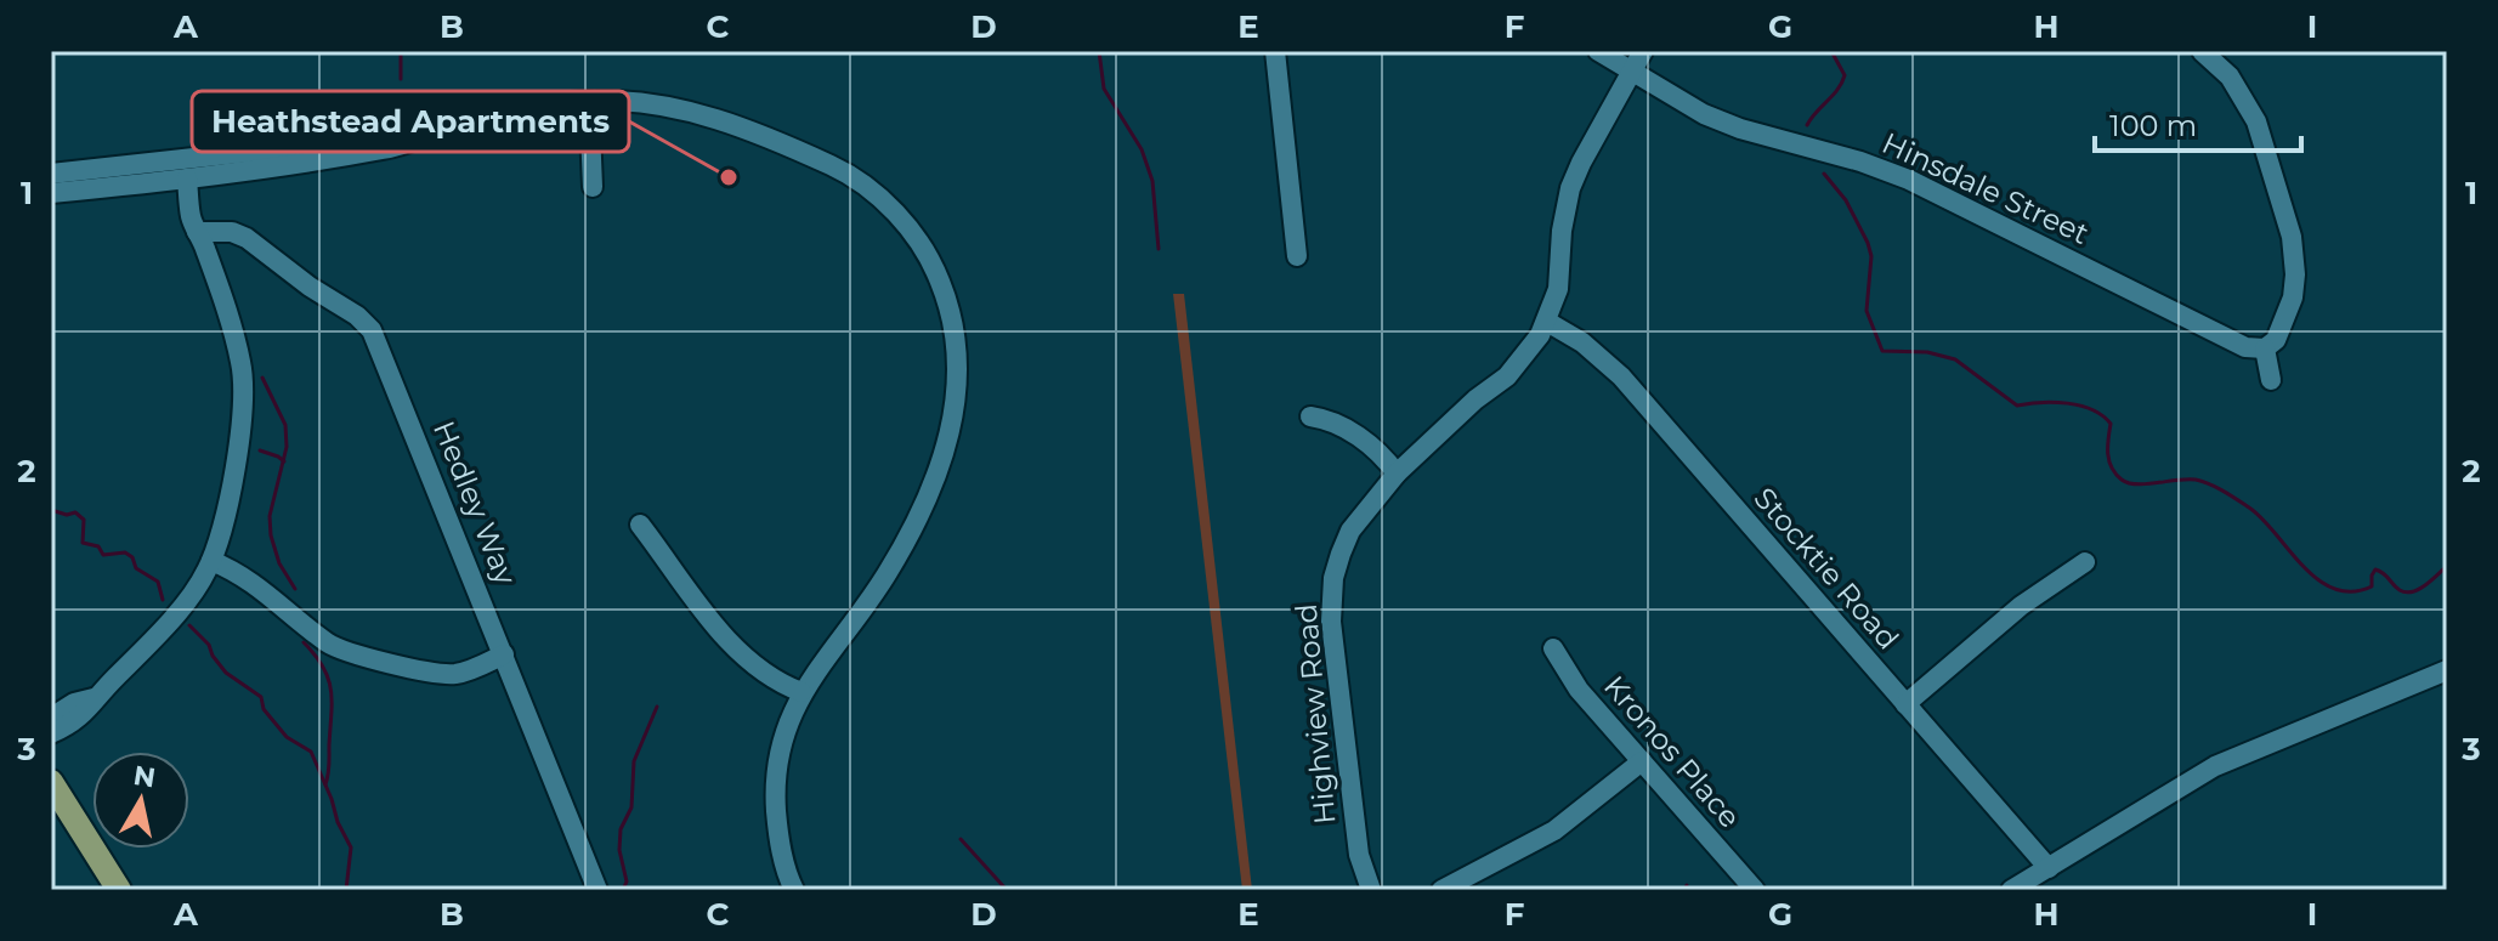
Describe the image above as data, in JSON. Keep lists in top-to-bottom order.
{
  "streets": {
    "street": [
      "Hinsdale Street",
      "Hedley Way",
      "Stocktie Road",
      "Highview Road",
      "Kronos Place"
    ]
  },
  "crossings": [
    ["Hinsdale Street", "Highview Road"],
    ["Stocktie Road", "Highview Road"]
  ],
  "places": ["Heathstead Apartments"],
  "scale_bar": "100 m",
  "north": "top",
  "grid": {
    "columns": [
      "A",
      "B",
      "C",
      "D",
      "E",
      "F",
      "G",
      "H",
      "I"
    ],
    "rows": ["1", "2", "3"]
  }
}
